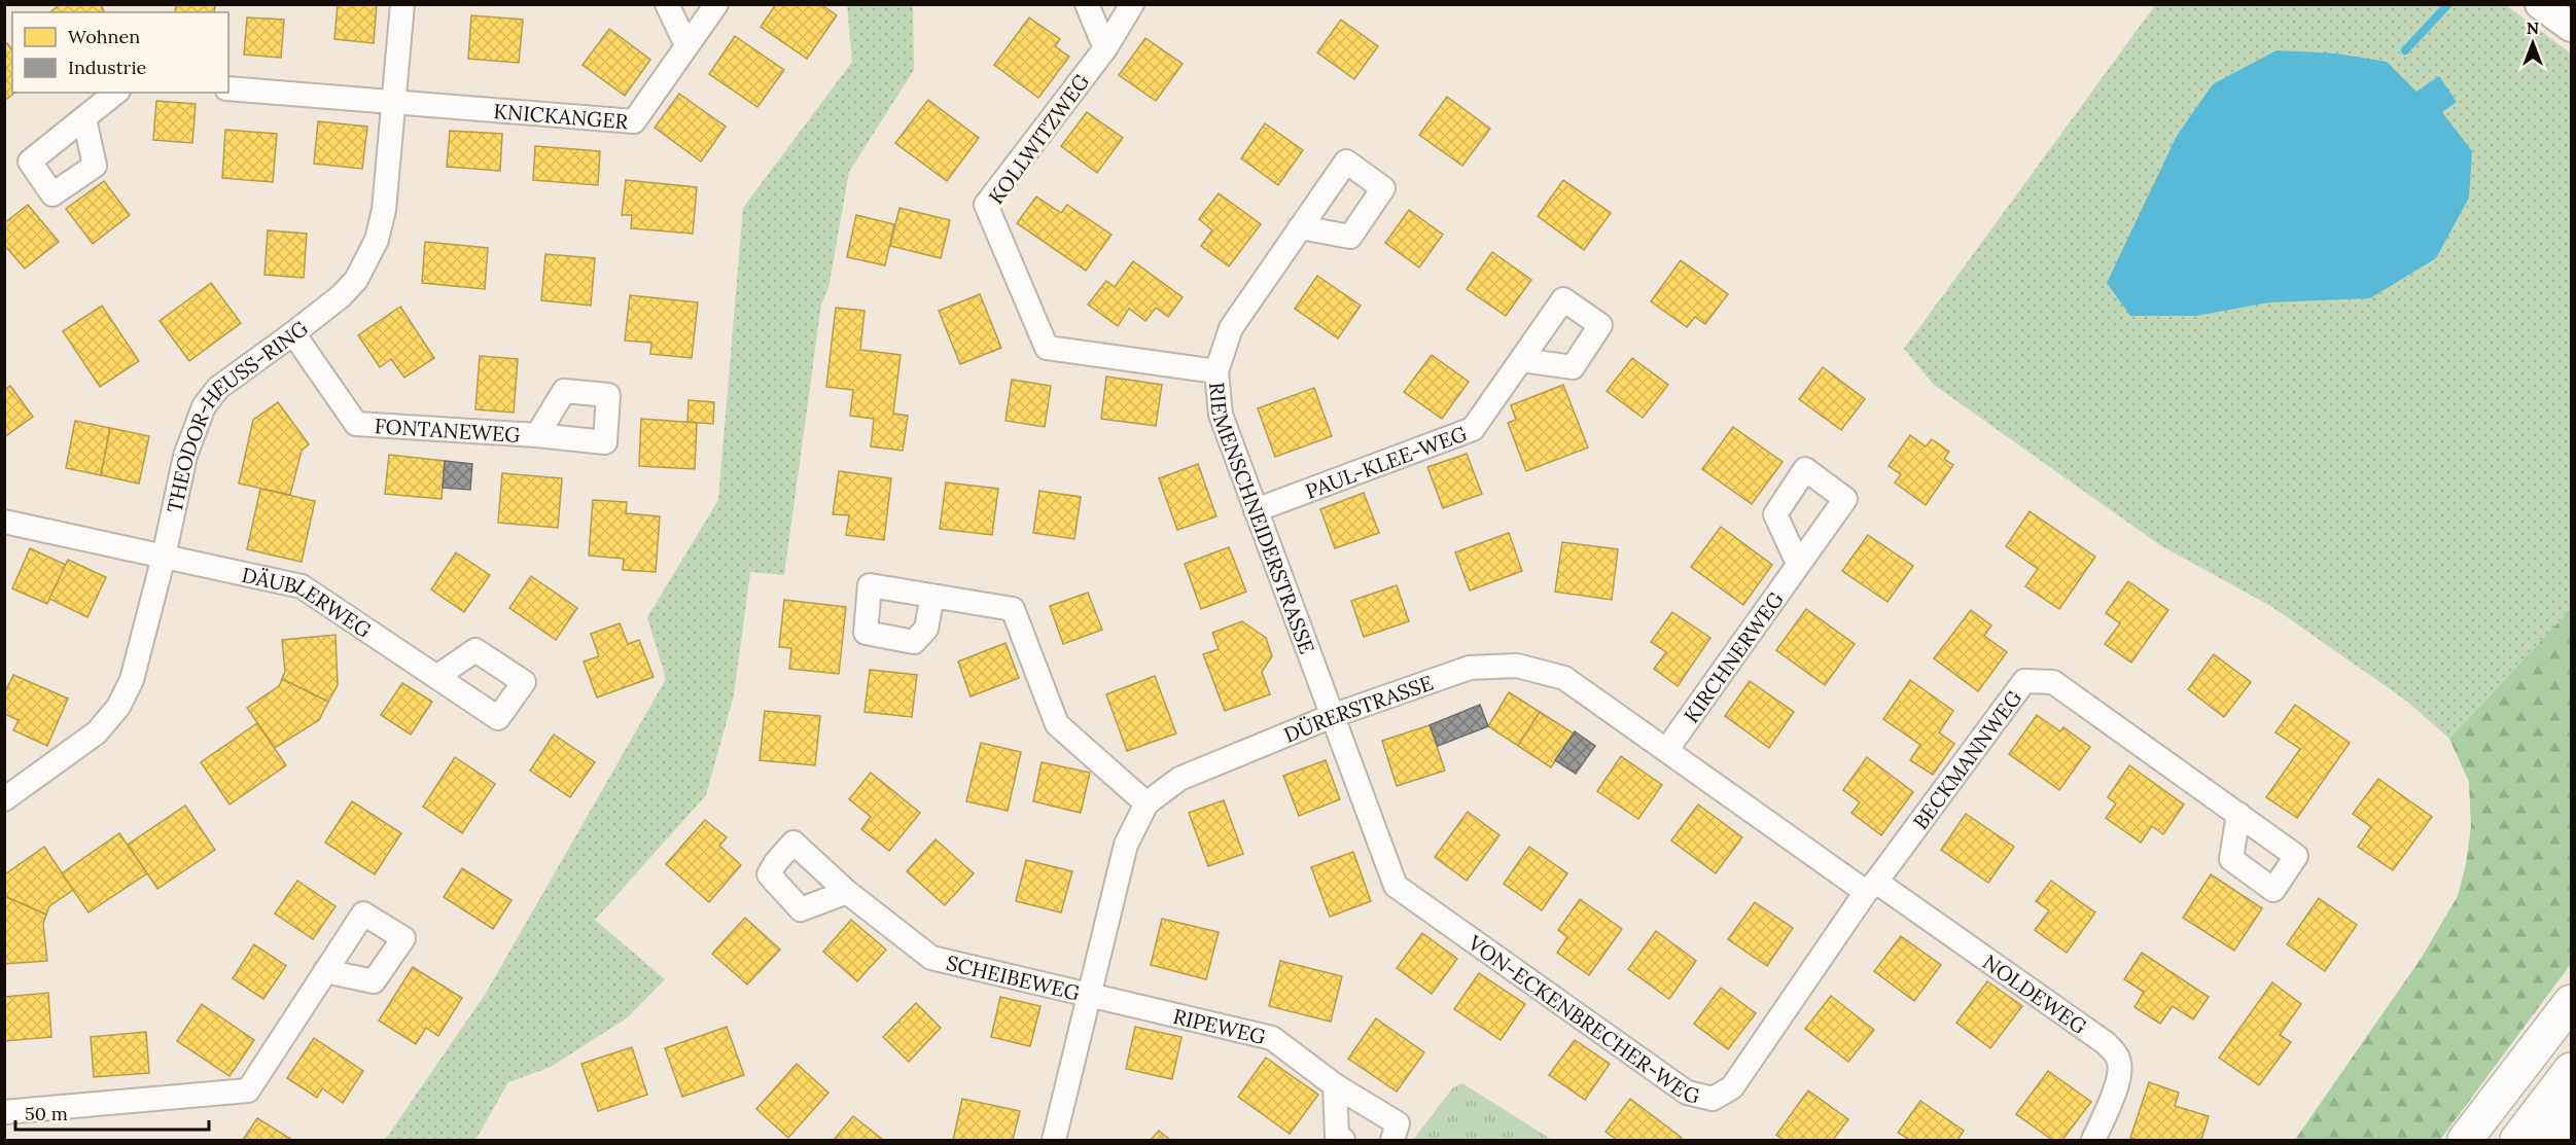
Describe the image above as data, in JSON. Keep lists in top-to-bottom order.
{
  "streets": {
    "street": [
      "KNICKANGER",
      "KOLLWITZWEG",
      "THEODOR-HEUSS-RING",
      "FONTANEWEG",
      "PAUL-KLEE-WEG",
      "RIEMENSCHNEIDERSTRASSE",
      "DÄUBLERWEG",
      "KIRCHNERWEG",
      "DÜRERSTRASSE",
      "BECKMANNWEG",
      "SCHEIBEWEG",
      "NOLDEWEG",
      "VON-ECKENBRECHER-WEG",
      "RIPEWEG"
    ]
  },
  "crossings": [
    ["KNICKANGER", "THEODOR-HEUSS-RING"],
    ["KOLLWITZWEG", "RIEMENSCHNEIDERSTRASSE"],
    ["THEODOR-HEUSS-RING", "FONTANEWEG"],
    ["THEODOR-HEUSS-RING", "DÄUBLERWEG"],
    ["PAUL-KLEE-WEG", "RIEMENSCHNEIDERSTRASSE"],
    ["RIEMENSCHNEIDERSTRASSE", "DÜRERSTRASSE"],
    ["RIEMENSCHNEIDERSTRASSE", "VON-ECKENBRECHER-WEG"],
    ["KIRCHNERWEG", "DÜRERSTRASSE"],
    ["DÜRERSTRASSE", "BECKMANNWEG"],
    ["DÜRERSTRASSE", "SCHEIBEWEG"],
    ["DÜRERSTRASSE", "NOLDEWEG"],
    ["DÜRERSTRASSE", "VON-ECKENBRECHER-WEG"],
    ["DÜRERSTRASSE", "RIPEWEG"],
    ["BECKMANNWEG", "NOLDEWEG"],
    ["BECKMANNWEG", "VON-ECKENBRECHER-WEG"],
    ["SCHEIBEWEG", "RIPEWEG"],
    ["NOLDEWEG", "VON-ECKENBRECHER-WEG"]
  ],
  "legend": ["Wohnen", "Industrie"],
  "scale_bar": "50 m",
  "north": "top"
}
